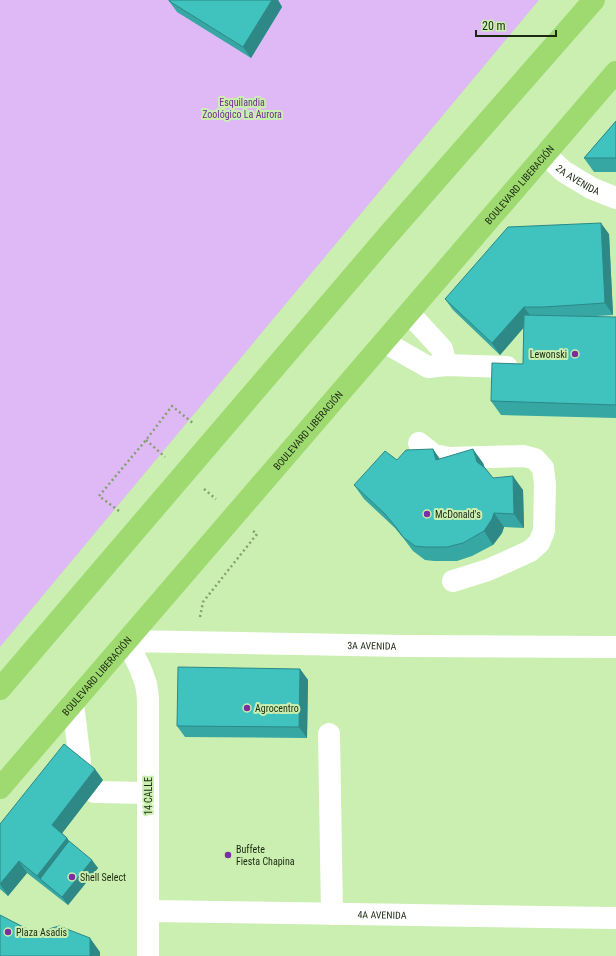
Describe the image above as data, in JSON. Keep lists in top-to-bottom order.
{
  "streets": {
    "highway": ["BOULEVARD LIBERACIÓN"],
    "street": [
      "2A AVENIDA",
      "3A AVENIDA",
      "14 CALLE",
      "4A AVENIDA"
    ]
  },
  "crossings": [
    ["2A AVENIDA", "BOULEVARD LIBERACIÓN"],
    ["BOULEVARD LIBERACIÓN", "3A AVENIDA"],
    ["BOULEVARD LIBERACIÓN", "14 CALLE"],
    ["3A AVENIDA", "14 CALLE"],
    ["14 CALLE", "4A AVENIDA"]
  ],
  "parks": ["Esquilandia Zoológico La Aurora"],
  "places": [
    "Lewonski",
    "McDonald's",
    "Agrocentro",
    "Buffete Fiesta Chapina",
    "Shell Select",
    "Plaza Asadis"
  ],
  "scale_bar": "20 m"
}
